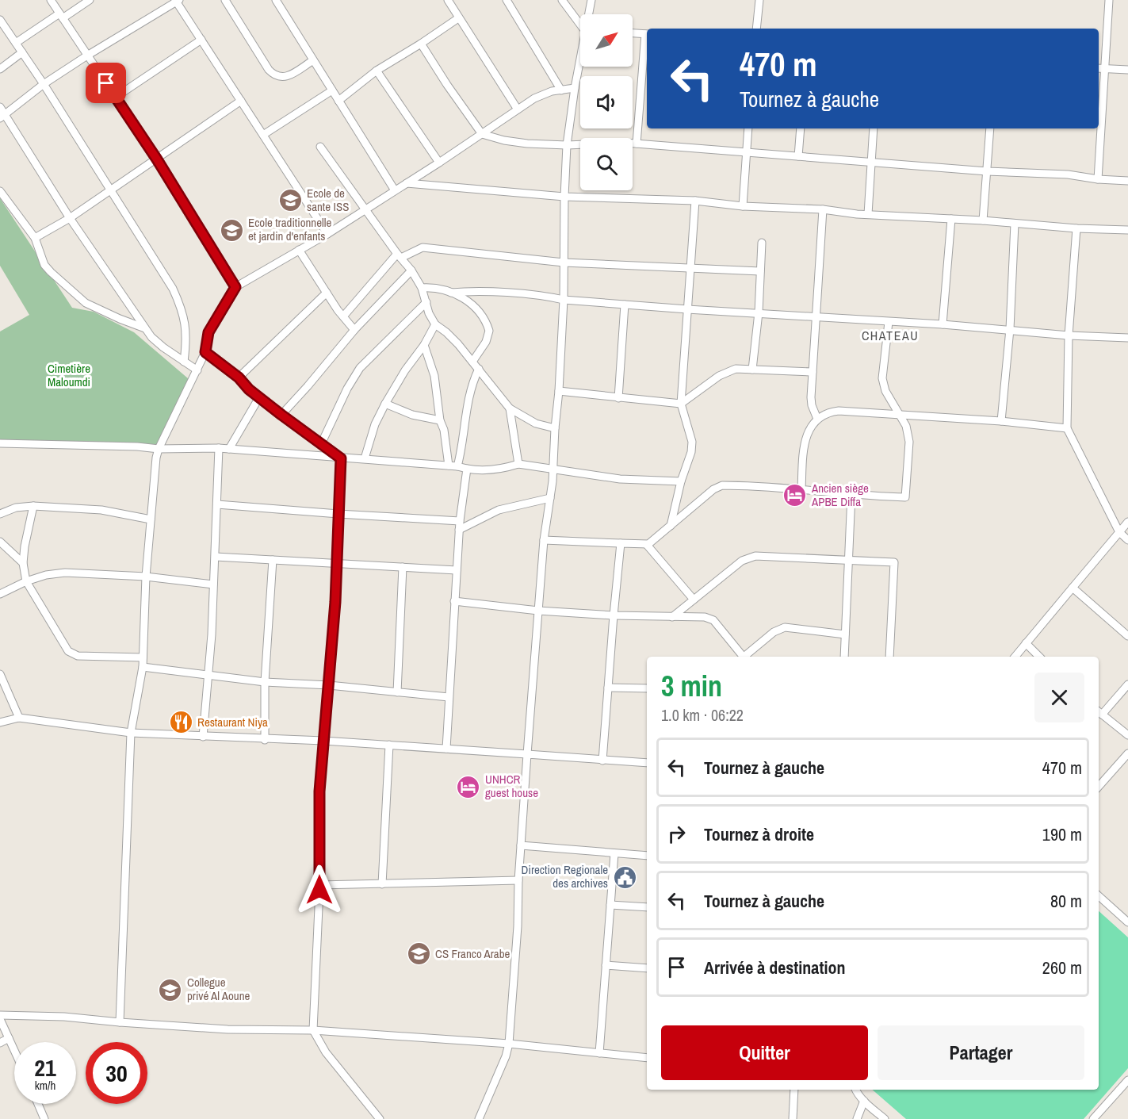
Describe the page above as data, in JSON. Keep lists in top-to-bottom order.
{
  "districts": ["CHATEAU"],
  "parks": ["Cimetière Maloumdi"],
  "places": {
    "school or university": [
      "Ecole de sante ISS",
      "Ecole traditionnelle et jardin d'enfants",
      "CS Franco Arabe",
      "Collegue privé Al Aoune"
    ],
    "hotel": ["Ancien siège APBE Diffa", "UNHCR guest house"],
    "restaurant": ["Restaurant Niya"],
    "public building": ["Direction Regionale des archives"]
  },
  "north": "top right",
  "page": {
    "turn": ["470 m", "Tournez à gauche"],
    "heading": ["3 min", "1.0 km · 06:22"],
    "list": [
      {
        "name": "Tournez à gauche",
        "value": "470 m"
      },
      {
        "name": "Tournez à droite",
        "value": "190 m"
      },
      {
        "name": "Tournez à gauche",
        "value": "80 m"
      },
      {
        "name": "Arrivée à destination",
        "value": "260 m"
      }
    ],
    "buttons": ["Quitter", "Partager"],
    "speed": "21 km/h",
    "limit": "30"
  }
}
